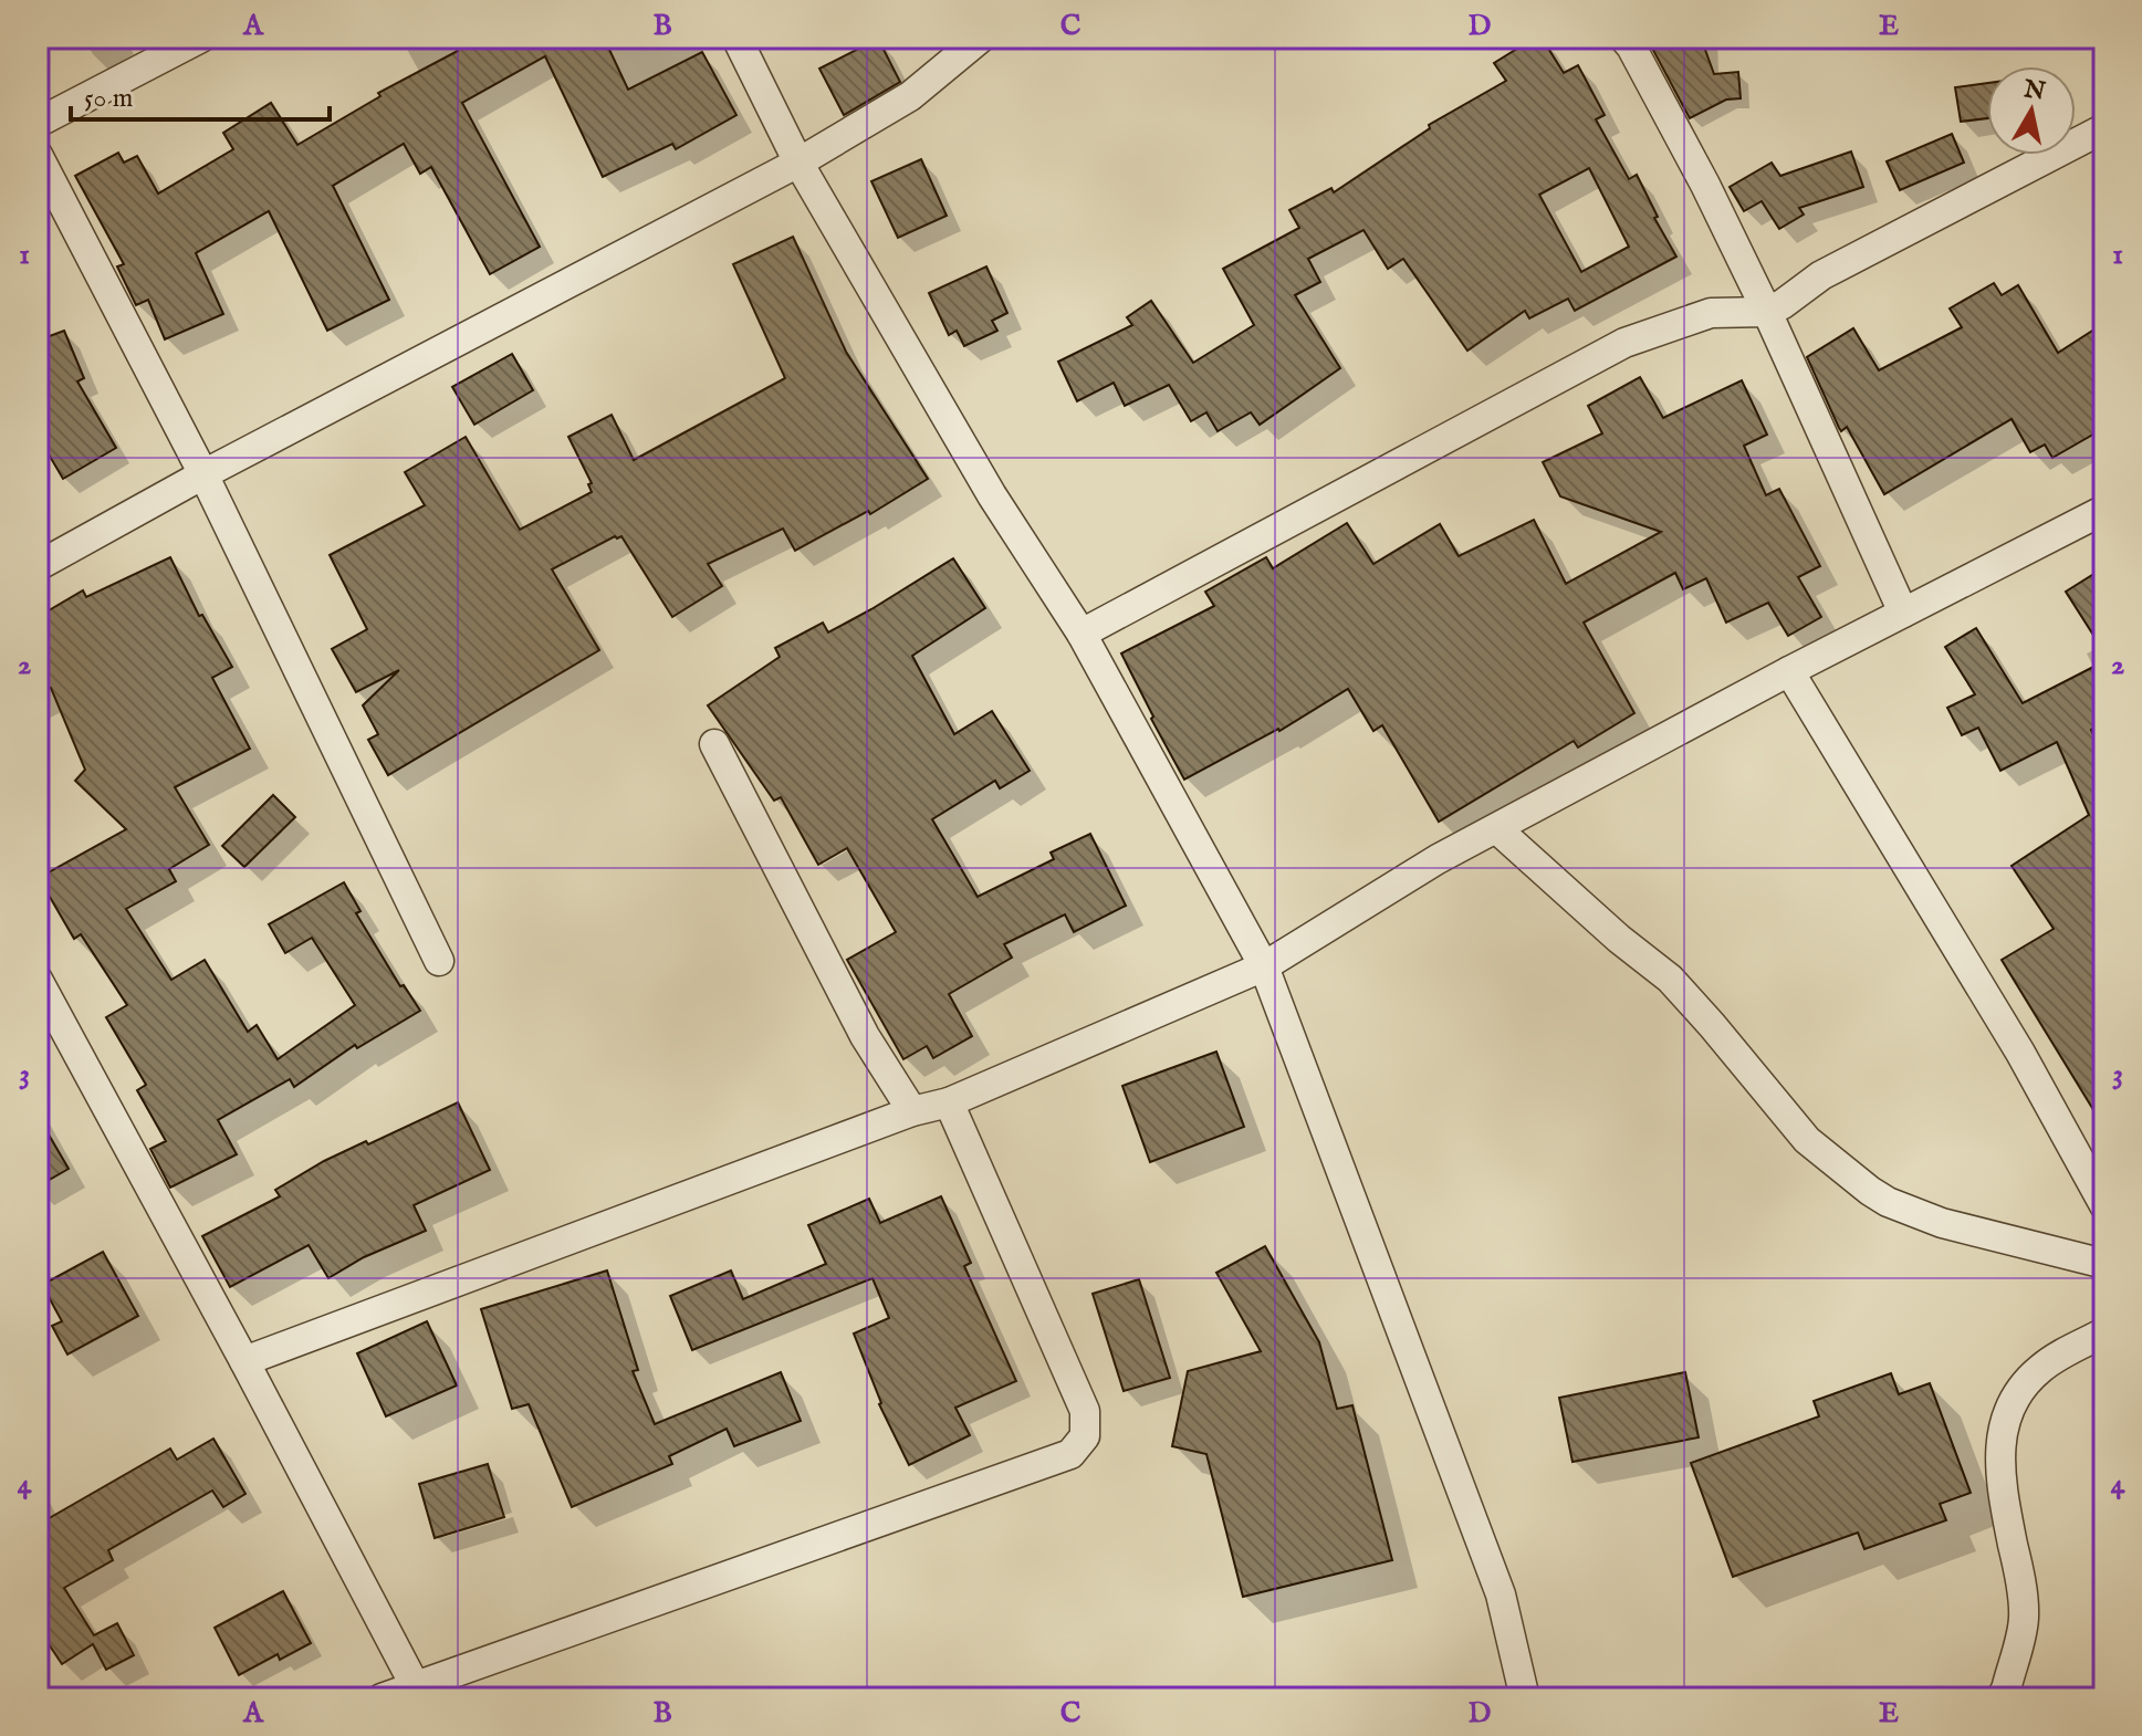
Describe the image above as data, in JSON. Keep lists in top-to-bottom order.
{
  "scale_bar": "50 m",
  "north": "top",
  "grid": {
    "columns": [
      "A",
      "B",
      "C",
      "D",
      "E"
    ],
    "rows": [
      "1",
      "2",
      "3",
      "4"
    ]
  }
}
